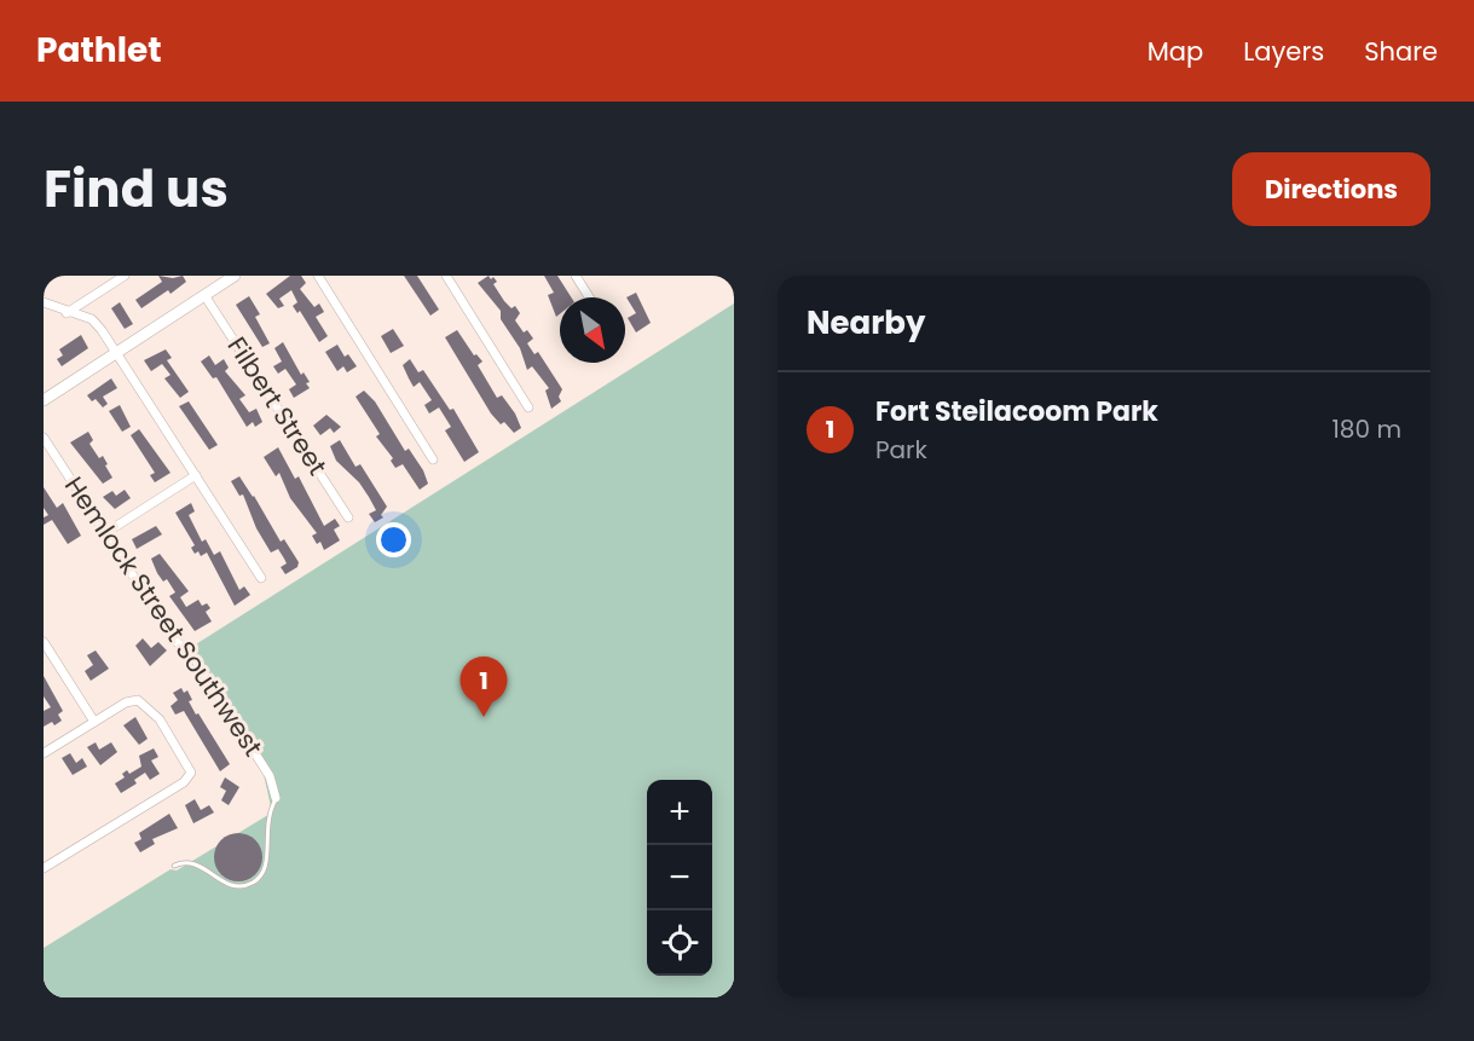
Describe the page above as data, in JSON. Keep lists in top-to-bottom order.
{
  "streets": {
    "street": ["Filbert Street", "Hemlock Street Southwest"]
  },
  "north": "bottom right",
  "page": {
    "header": "Pathlet",
    "nav": ["Map", "Layers", "Share"],
    "title": "Find us",
    "buttons": "Directions",
    "heading": "Nearby",
    "list": [
      {
        "mark": "1",
        "name": "Fort Steilacoom Park",
        "note": "Park",
        "value": "180 m"
      }
    ],
    "pins": "1",
    "map_buttons": ["+", "−"]
  }
}
